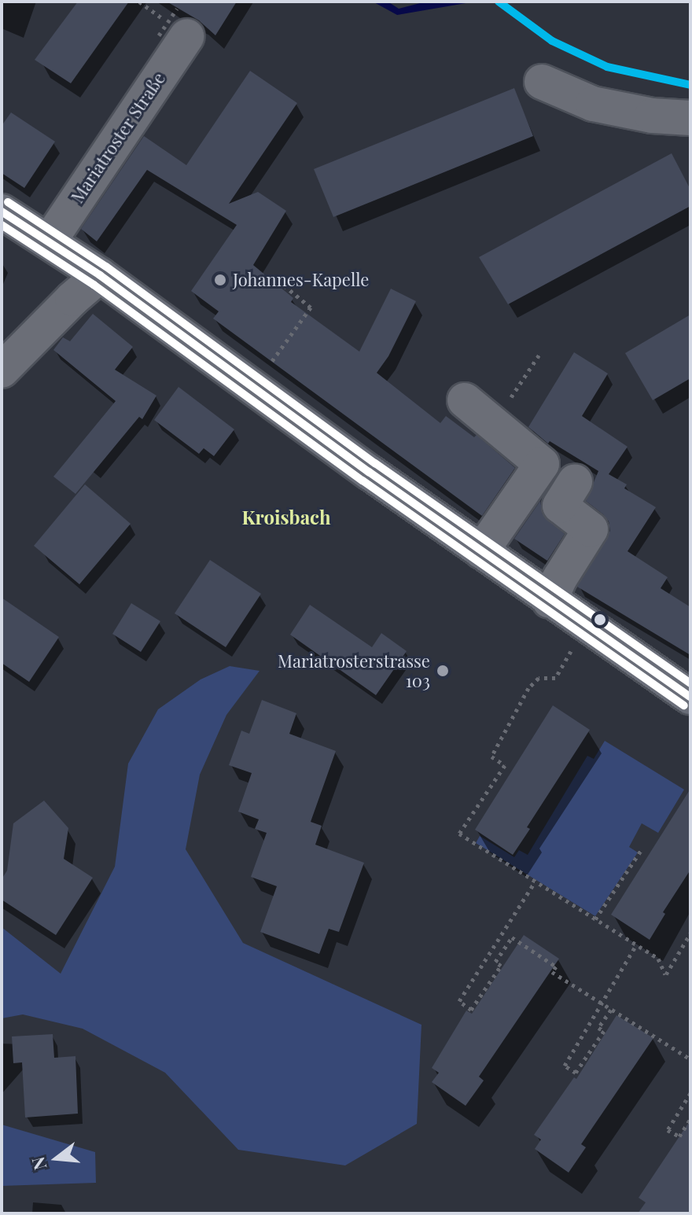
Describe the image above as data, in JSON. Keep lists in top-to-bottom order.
{
  "streets": {
    "street": ["Mariatroster Straße"]
  },
  "districts": ["Kroisbach"],
  "places": ["Johannes-Kapelle", "Mariatrosterstrasse 103"],
  "north": "left"
}
